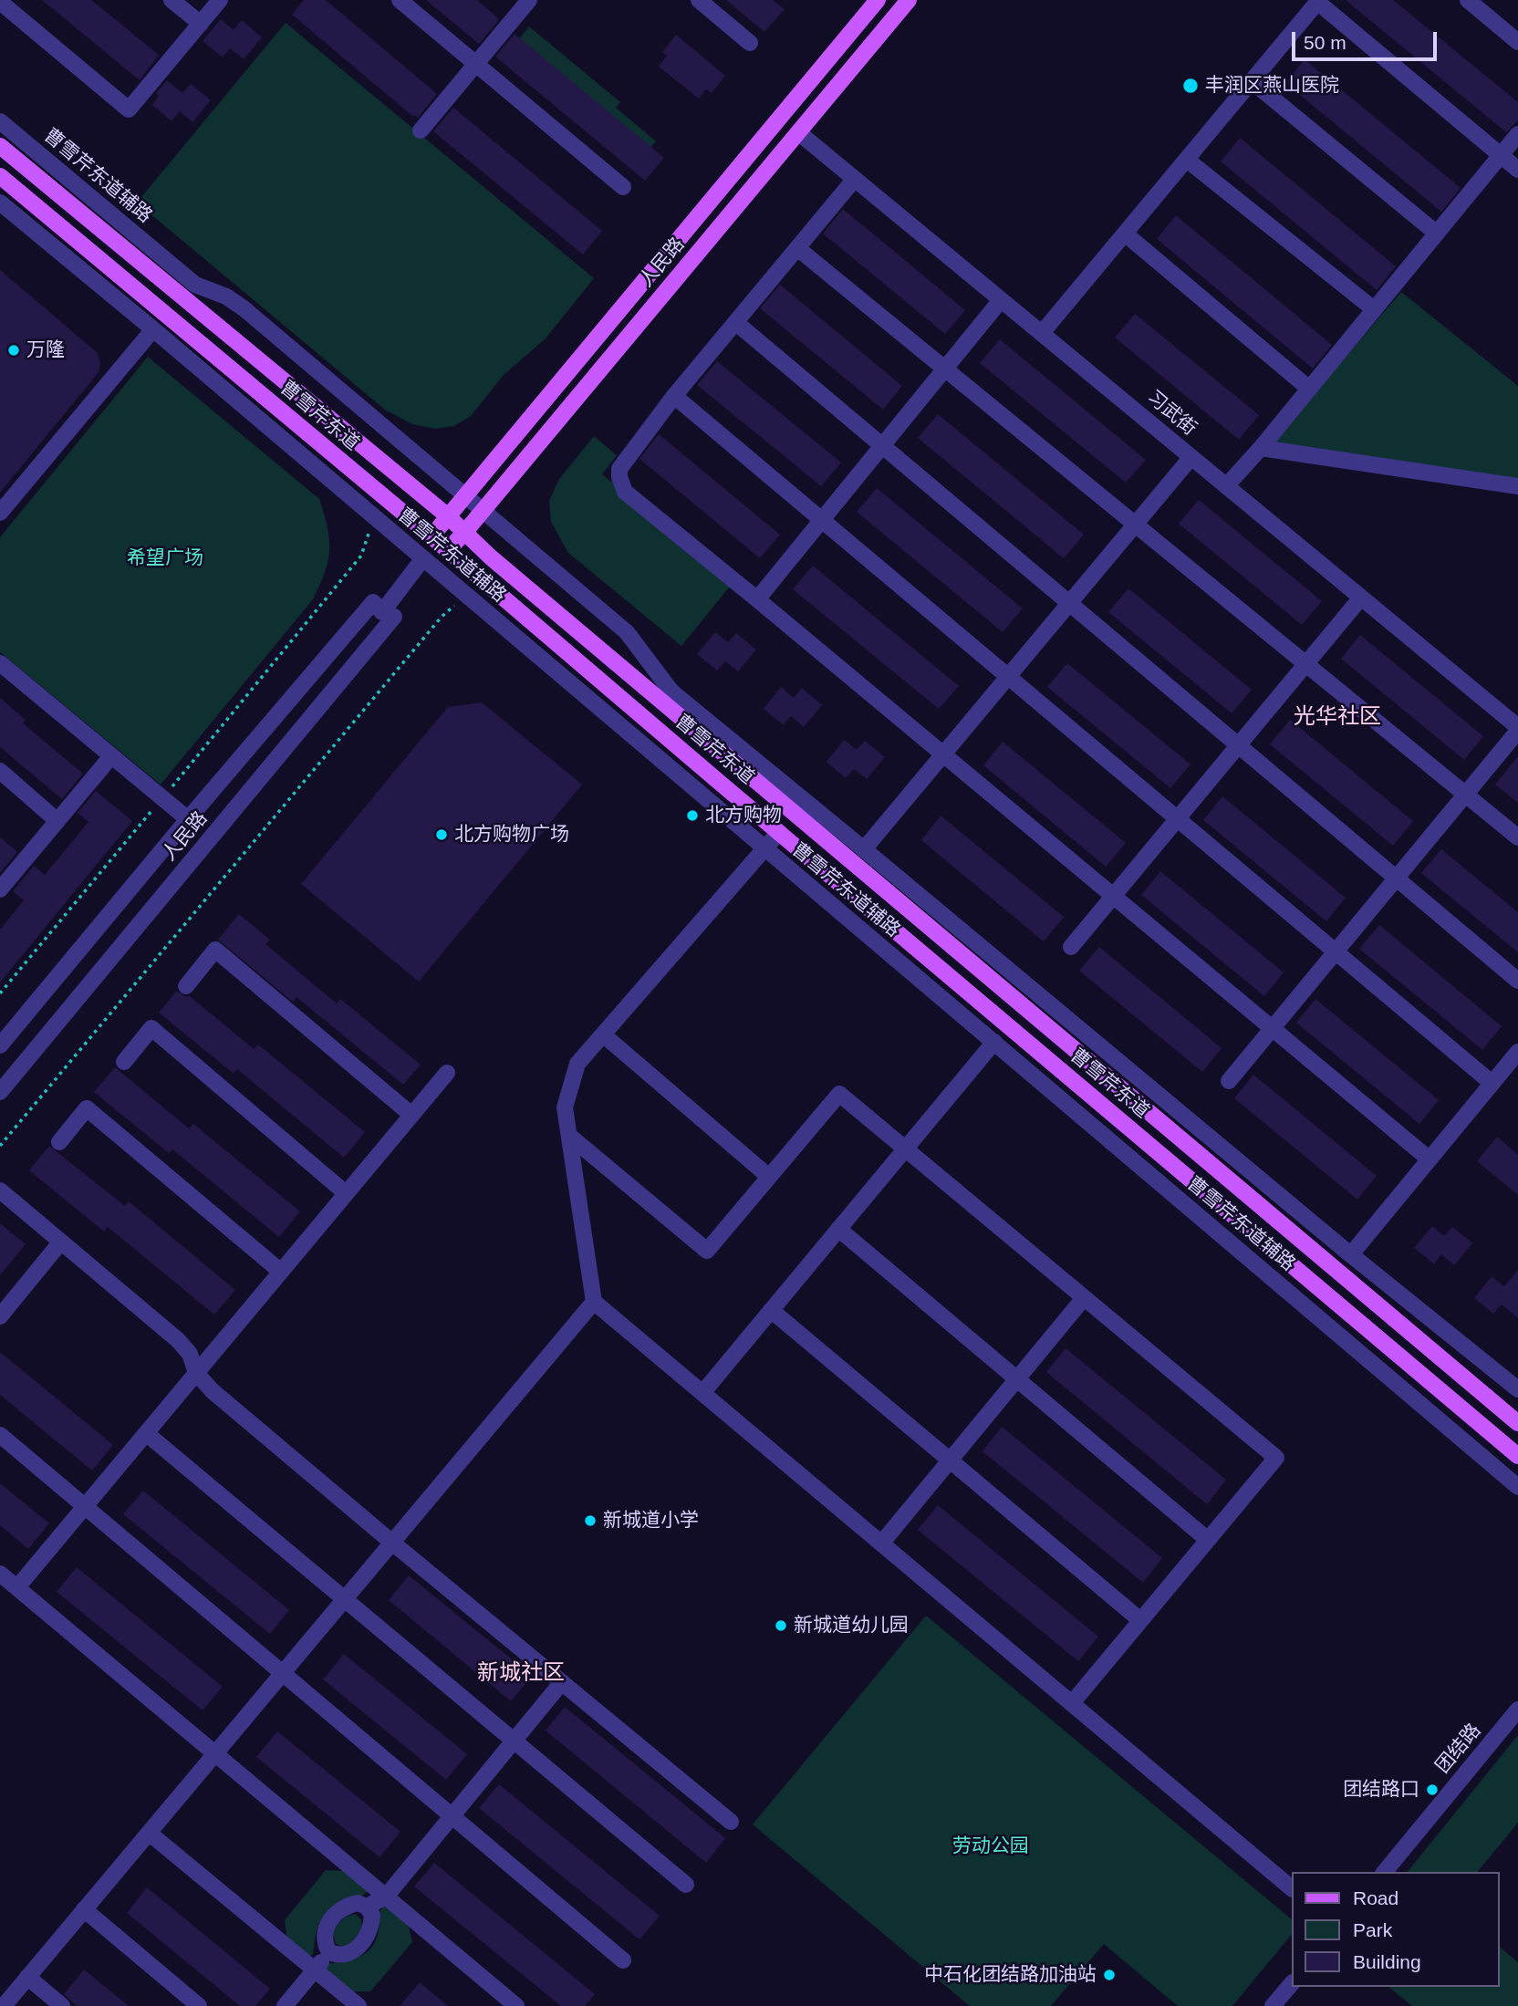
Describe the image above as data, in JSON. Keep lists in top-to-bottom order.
{
  "streets": {
    "main road": ["人民路", "曹雪芹东道"],
    "street": ["曹雪芹东道辅路", "习武街", "团结路"]
  },
  "crossings": [
    ["曹雪芹东道辅路", "人民路"],
    ["人民路", "习武街"],
    ["人民路", "曹雪芹东道"]
  ],
  "districts": ["光华社区", "新城社区"],
  "parks": ["希望广场", "劳动公园"],
  "places": [
    "丰润区燕山医院",
    "万隆",
    "北方购物",
    "北方购物广场",
    "新城道小学",
    "新城道幼儿园",
    "团结路口",
    "中石化团结路加油站"
  ],
  "legend": ["Road", "Park", "Building"],
  "scale_bar": "50 m"
}
